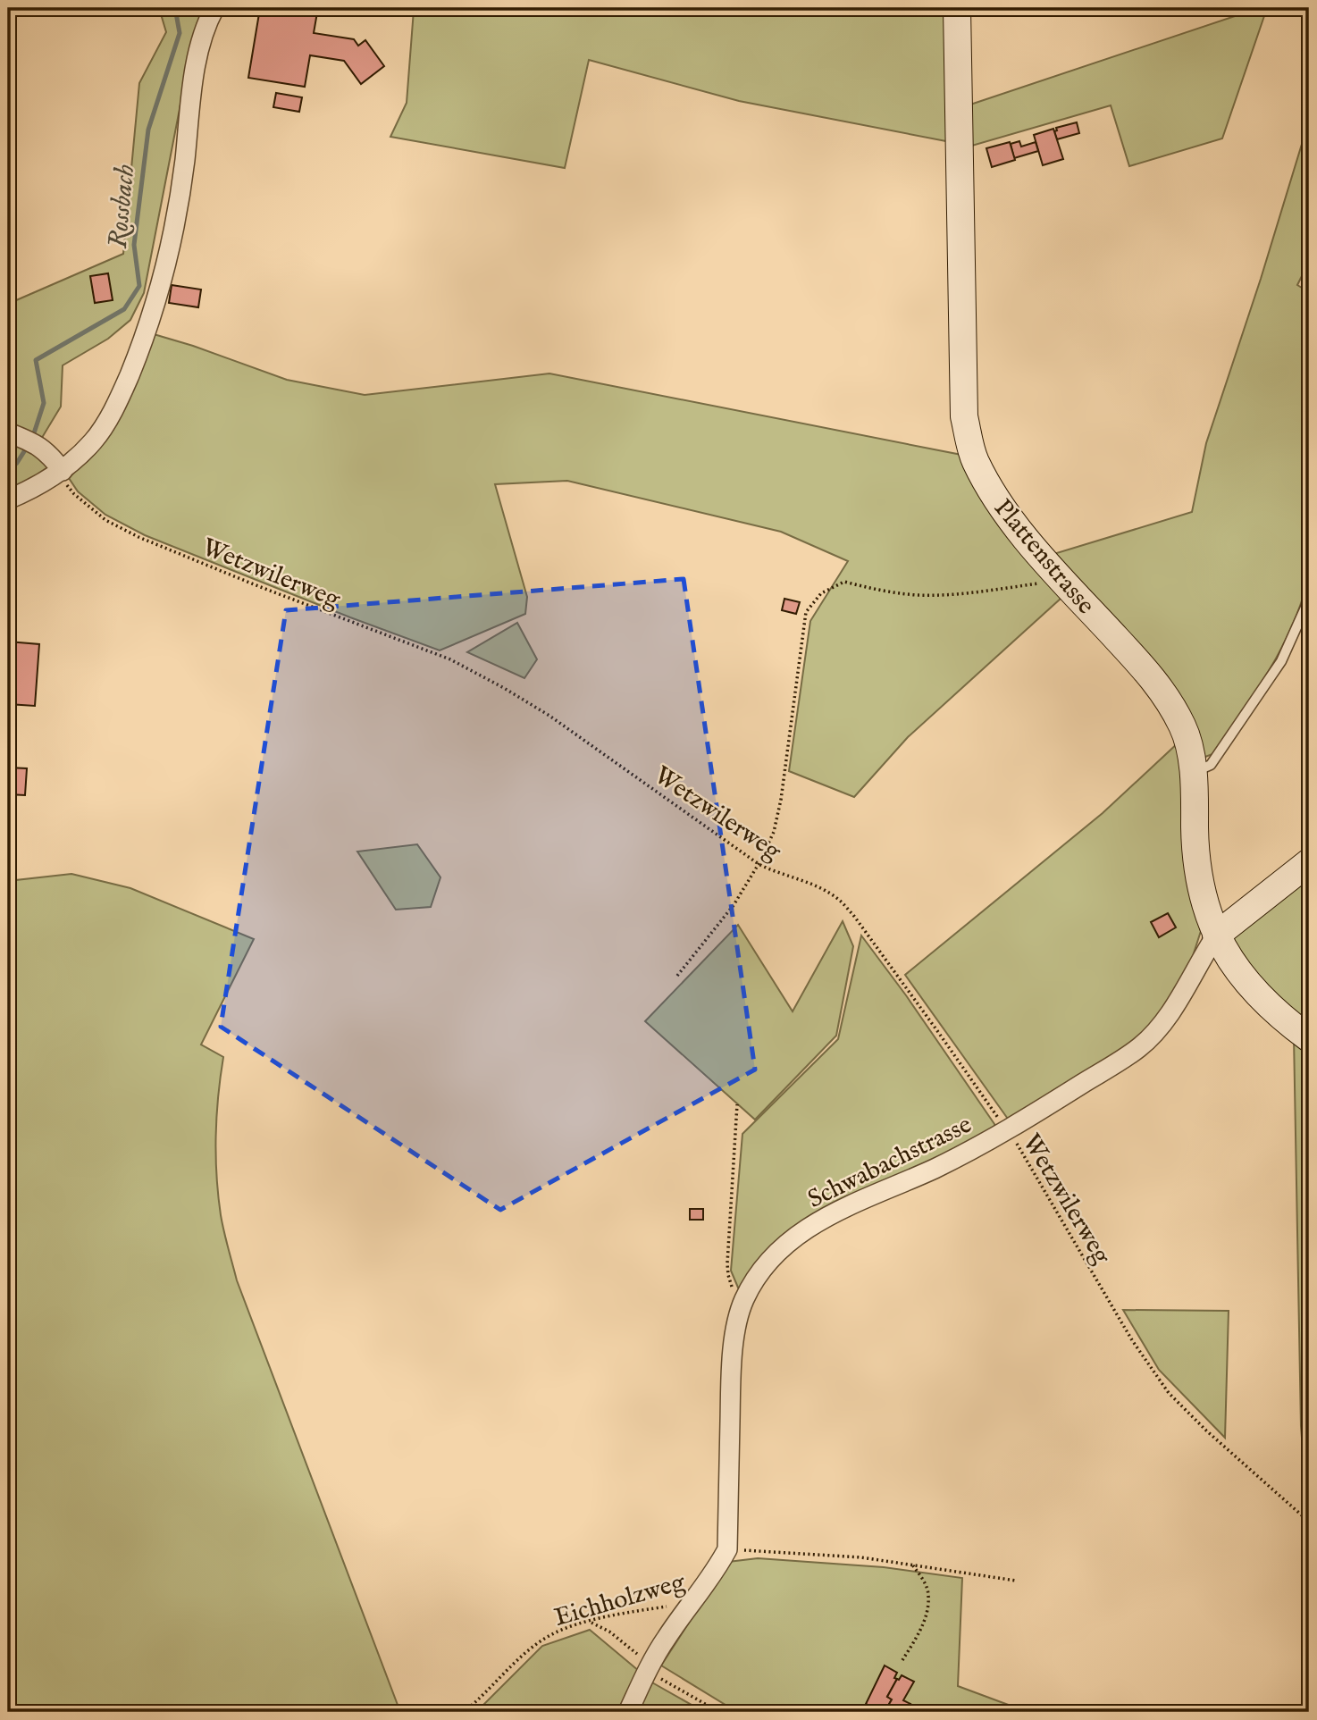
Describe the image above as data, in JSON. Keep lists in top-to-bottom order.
{
  "streets": {
    "street": ["Plattenstrasse", "Schwabachstrasse"],
    "path": ["Wetzwilerweg", "Eichholzweg"]
  },
  "crossings": [
    ["Plattenstrasse", "Schwabachstrasse"],
    ["Wetzwilerweg", "Schwabachstrasse"],
    ["Schwabachstrasse", "Eichholzweg"]
  ],
  "water": ["Rossbach"]
}
